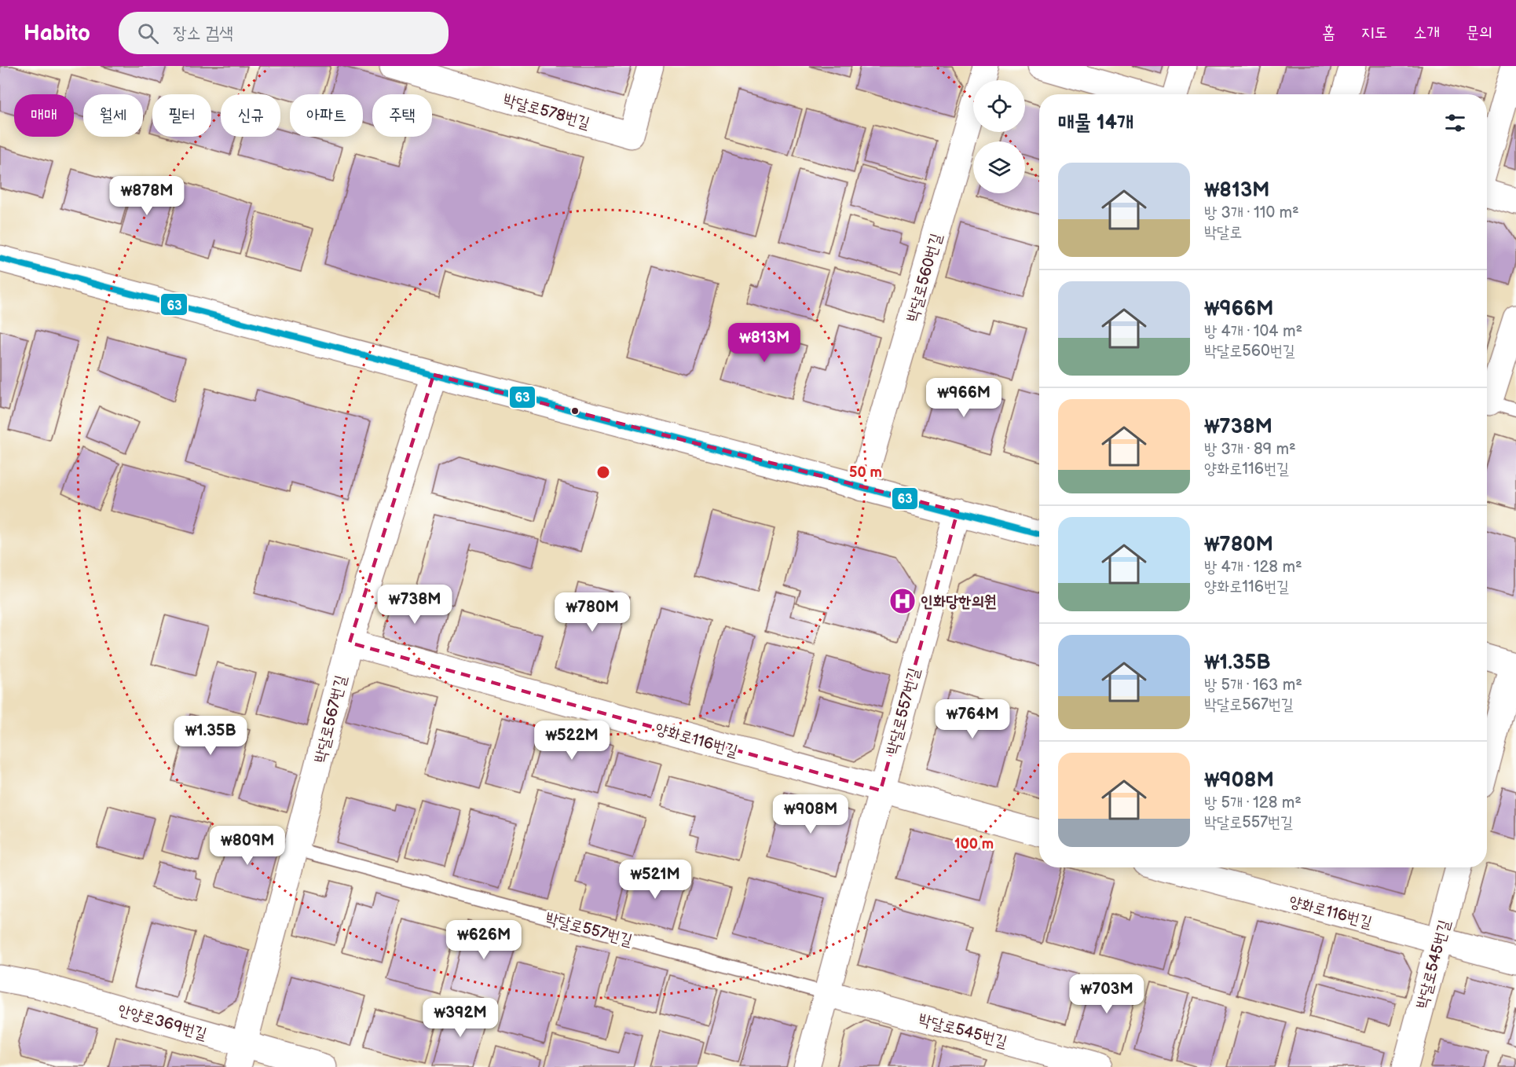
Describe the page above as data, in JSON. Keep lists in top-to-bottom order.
{
  "streets": {
    "street": [
      "박달로578번길",
      "박달로560번길",
      "박달로557번길",
      "박달로567번길",
      "양화로116번길",
      "박달로545번길",
      "안양로369번길"
    ]
  },
  "crossings": [
    ["박달로557번길", "박달로567번길"],
    ["박달로557번길", "양화로116번길"],
    ["박달로557번길", "박달로545번길"],
    ["박달로567번길", "양화로116번길"],
    ["박달로567번길", "안양로369번길"],
    ["양화로116번길", "박달로545번길"]
  ],
  "places": {
    "hospital": ["인화당한의원"]
  },
  "lines": ["transit line 63"],
  "page": {
    "header": "Habito",
    "search": "장소 검색",
    "nav": [
      "홈",
      "지도",
      "소개",
      "문의"
    ],
    "chip": [
      "매매",
      "월세",
      "필터",
      "신규",
      "아파트",
      "주택"
    ],
    "heading": "매물 14개",
    "list": [
      {
        "name": "₩813M",
        "note": "방 3개 · 110 m² · 박달로"
      },
      {
        "name": "₩966M",
        "note": "방 4개 · 104 m² · 박달로560번길"
      },
      {
        "name": "₩738M",
        "note": "방 3개 · 89 m² · 양화로116번길"
      },
      {
        "name": "₩780M",
        "note": "방 4개 · 128 m² · 양화로116번길"
      },
      {
        "name": "₩1.35B",
        "note": "방 5개 · 163 m² · 박달로567번길"
      },
      {
        "name": "₩908M",
        "note": "방 5개 · 128 m² · 박달로557번길"
      }
    ],
    "price": [
      "₩878M",
      "₩813M",
      "₩966M",
      "₩738M",
      "₩780M",
      "₩764M",
      "₩1.35B",
      "₩522M",
      "₩908M",
      "₩809M",
      "₩521M",
      "₩626M",
      "₩703M",
      "₩392M"
    ]
  },
  "rings": ["50 m", "100 m"]
}
